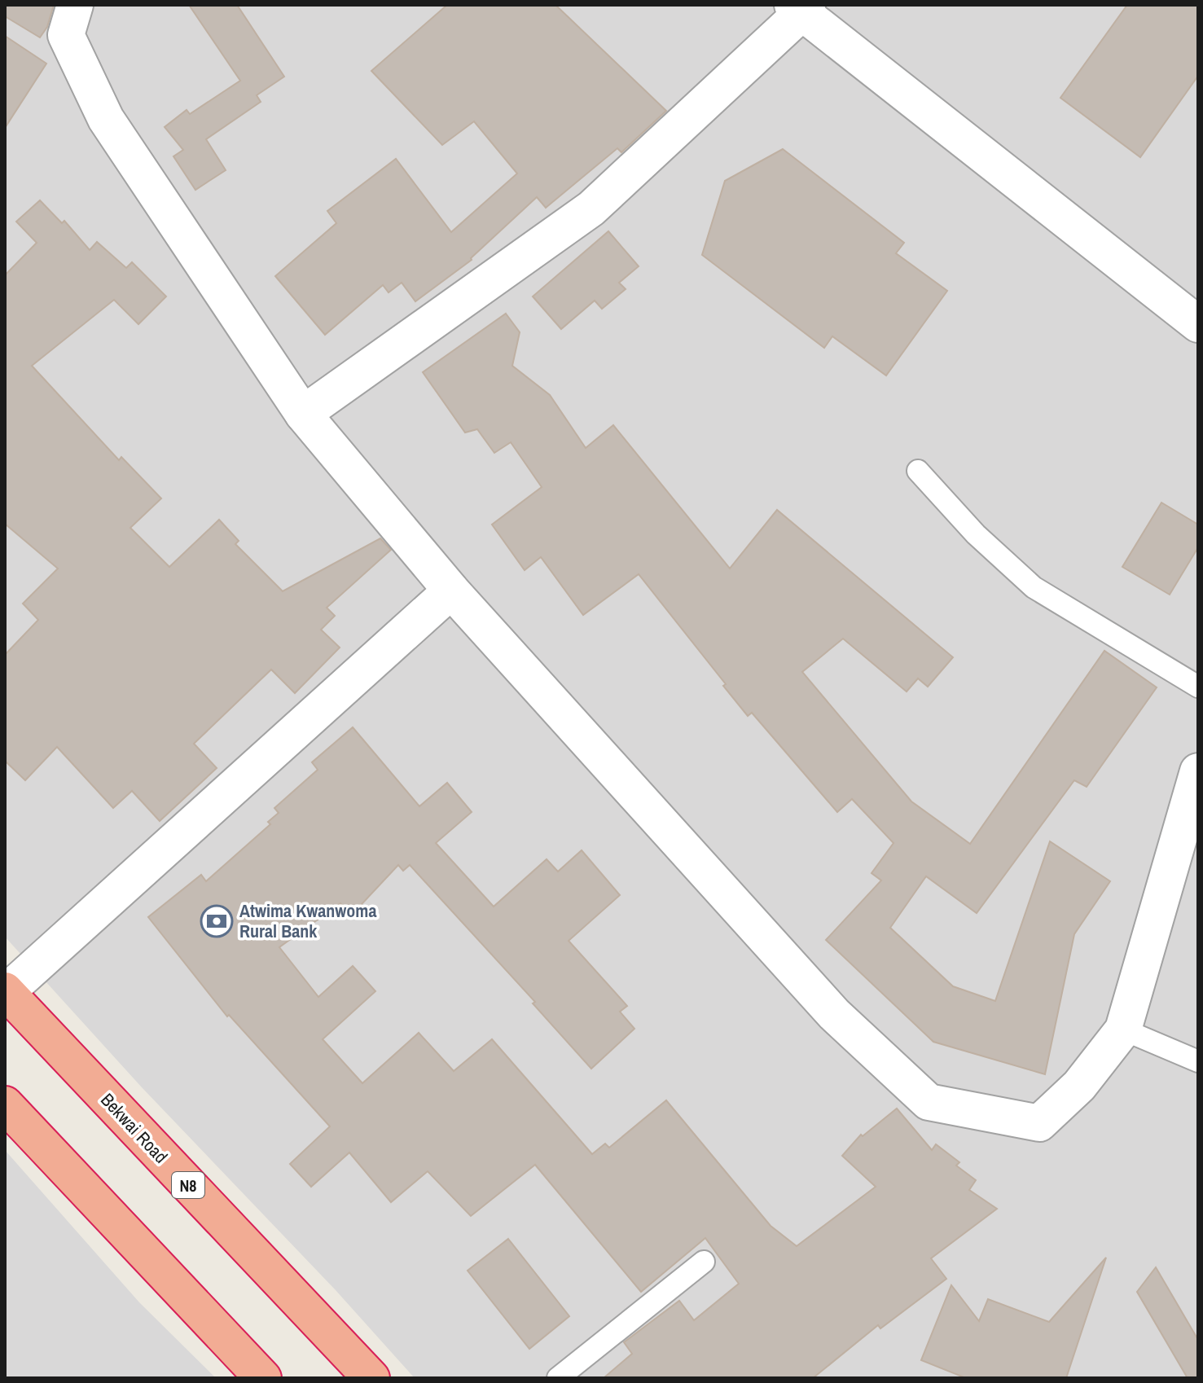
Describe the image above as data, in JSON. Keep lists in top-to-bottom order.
{
  "streets": {
    "highway": ["Bekwai Road", "N8"]
  },
  "places": {
    "bank": ["Atwima Kwanwoma Rural Bank"]
  }
}
